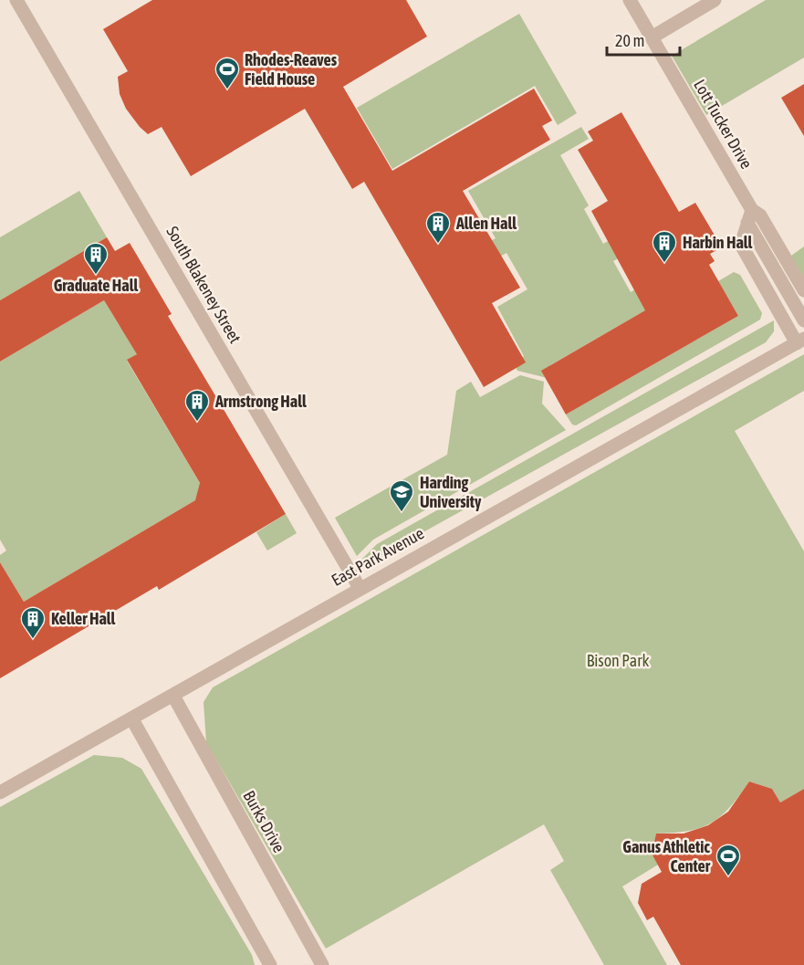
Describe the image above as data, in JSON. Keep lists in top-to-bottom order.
{
  "streets": {
    "street": [
      "Lott Tucker Drive",
      "South Blakeney Street",
      "East Park Avenue",
      "Burks Drive"
    ]
  },
  "crossings": [
    ["South Blakeney Street", "East Park Avenue"],
    ["East Park Avenue", "Burks Drive"]
  ],
  "parks": ["Bison Park"],
  "places": {
    "sports": ["Rhodes-Reaves Field House", "Ganus Athletic Center"],
    "building": [
      "Allen Hall",
      "Harbin Hall",
      "Graduate Hall",
      "Armstrong Hall",
      "Keller Hall"
    ],
    "school or university": ["Harding University"]
  },
  "scale_bar": "20 m"
}
